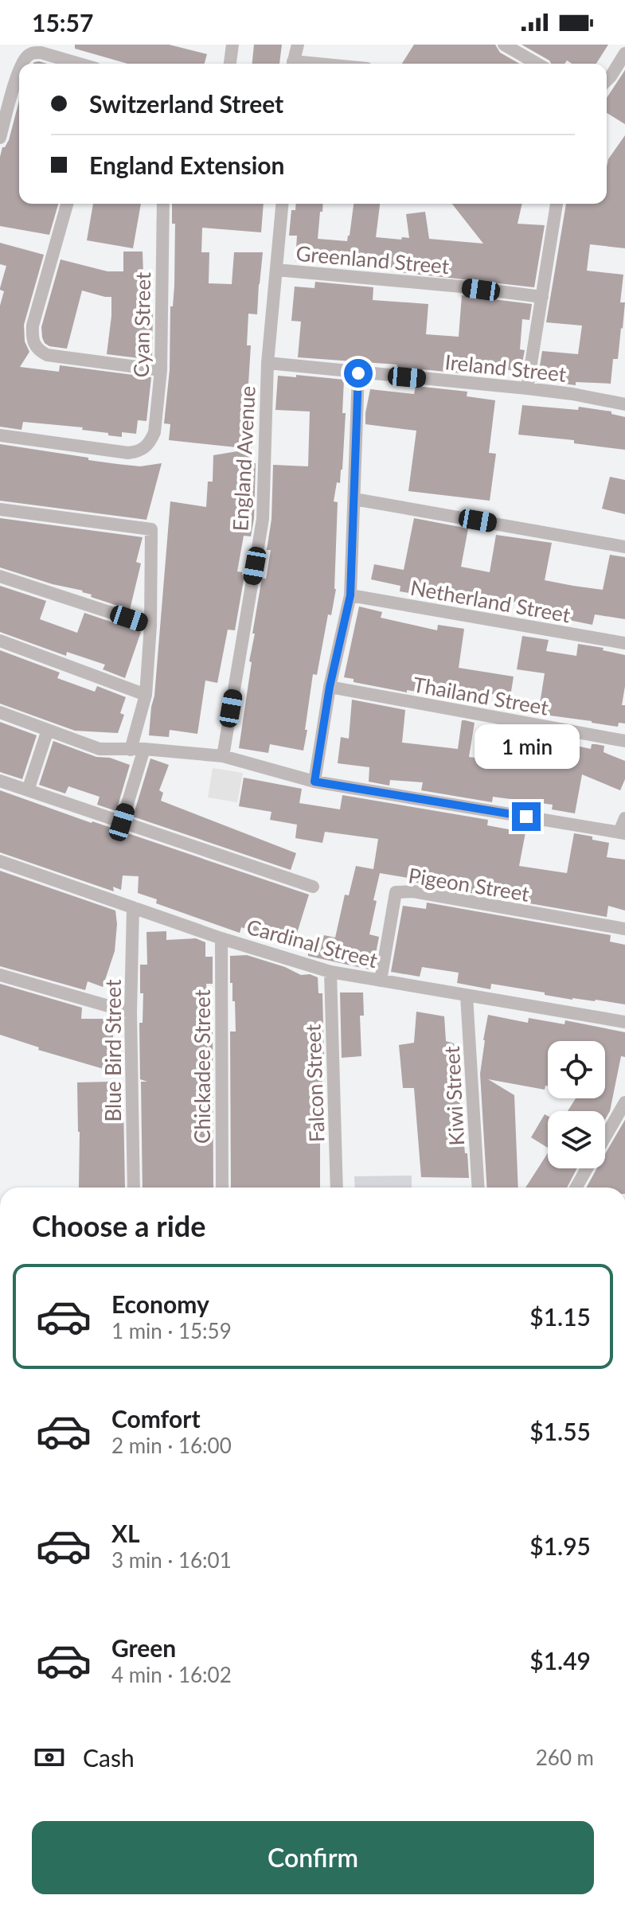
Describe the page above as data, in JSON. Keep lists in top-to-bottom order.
{
  "streets": {
    "street": [
      "Greenland Street",
      "Cyan Street",
      "Ireland Street",
      "England Avenue",
      "Netherland Street",
      "Thailand Street",
      "Pigeon Street",
      "Cardinal Street",
      "Blue Bird Street",
      "Chickadee Street",
      "Falcon Street",
      "Kiwi Street"
    ]
  },
  "crossings": [
    ["Greenland Street", "England Avenue"],
    ["Ireland Street", "England Avenue"],
    ["Pigeon Street", "Cardinal Street"],
    ["Cardinal Street", "Blue Bird Street"],
    ["Cardinal Street", "Chickadee Street"],
    ["Cardinal Street", "Falcon Street"],
    ["Cardinal Street", "Kiwi Street"]
  ],
  "page": {
    "status": "15:57",
    "banner": ["Switzerland Street", "England Extension"],
    "bubble": "1 min",
    "heading": "Choose a ride",
    "list": [
      {
        "name": "Economy",
        "note": "1 min · 15:59",
        "value": "$1.15"
      },
      {
        "name": "Comfort",
        "note": "2 min · 16:00",
        "value": "$1.55"
      },
      {
        "name": "XL",
        "note": "3 min · 16:01",
        "value": "$1.95"
      },
      {
        "name": "Green",
        "note": "4 min · 16:02",
        "value": "$1.49"
      }
    ],
    "pay": ["Cash", "260 m"],
    "buttons": "Confirm"
  }
}
